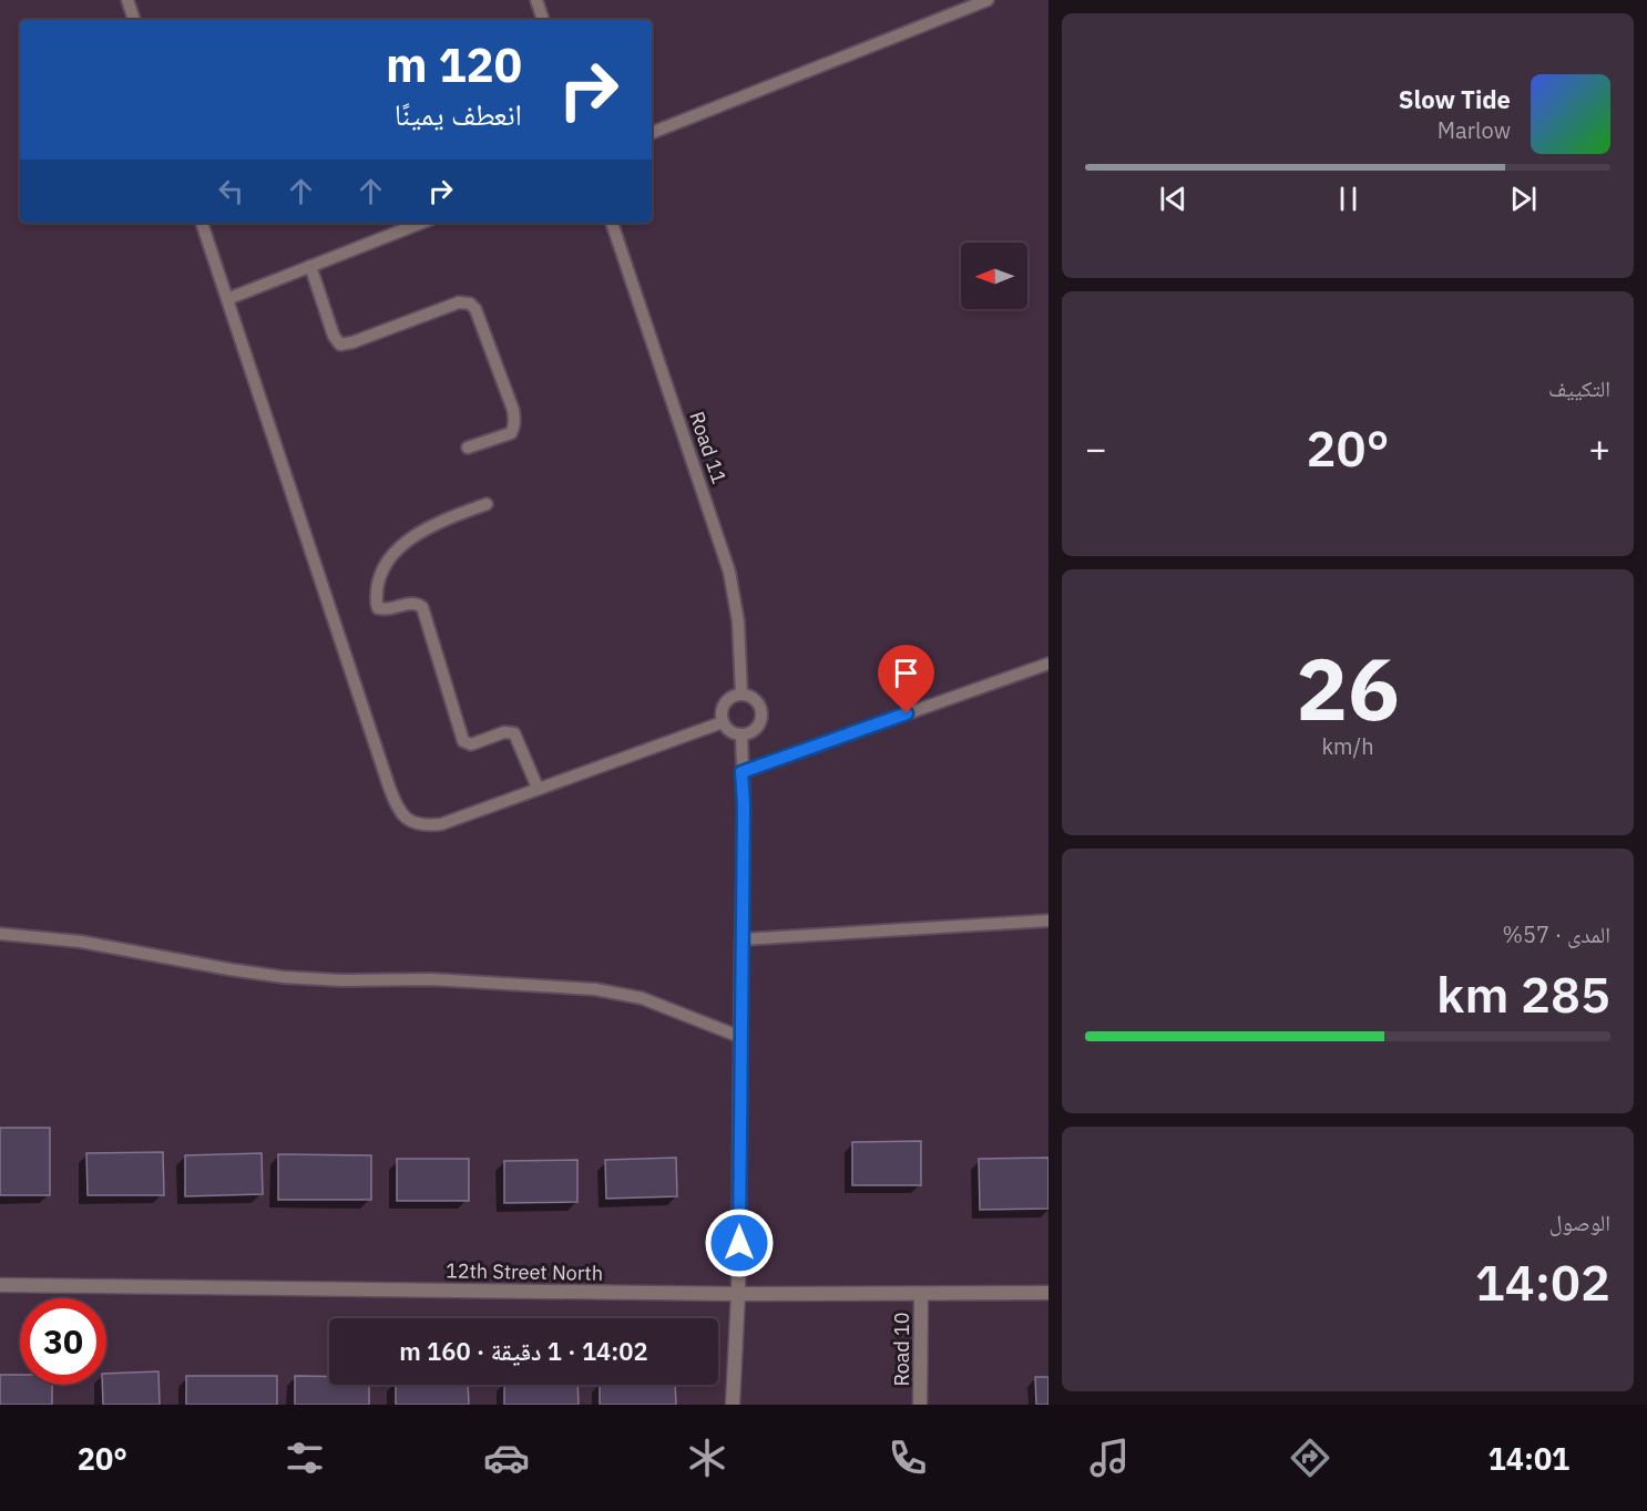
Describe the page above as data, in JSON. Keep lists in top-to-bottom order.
{
  "streets": {
    "street": ["12th Street North", "Road 10"],
    "lane": ["Road 11"]
  },
  "crossings": [
    ["12th Street North", "Road 10"]
  ],
  "north": "left",
  "page": {
    "turn": ["120 m", "انعطف يمينًا"],
    "song": ["Slow Tide", "Marlow"],
    "tile": [
      "التكييف",
      ["26", "km/h"],
      ["المدى · 57%", "285 km"],
      ["الوصول", "14:02"]
    ],
    "heat": ["−", "20°", "+"],
    "limit": "30",
    "trip": "14:02 · 1 دقيقة · 160 m",
    "tabs": ["14:01", "20°"]
  }
}
